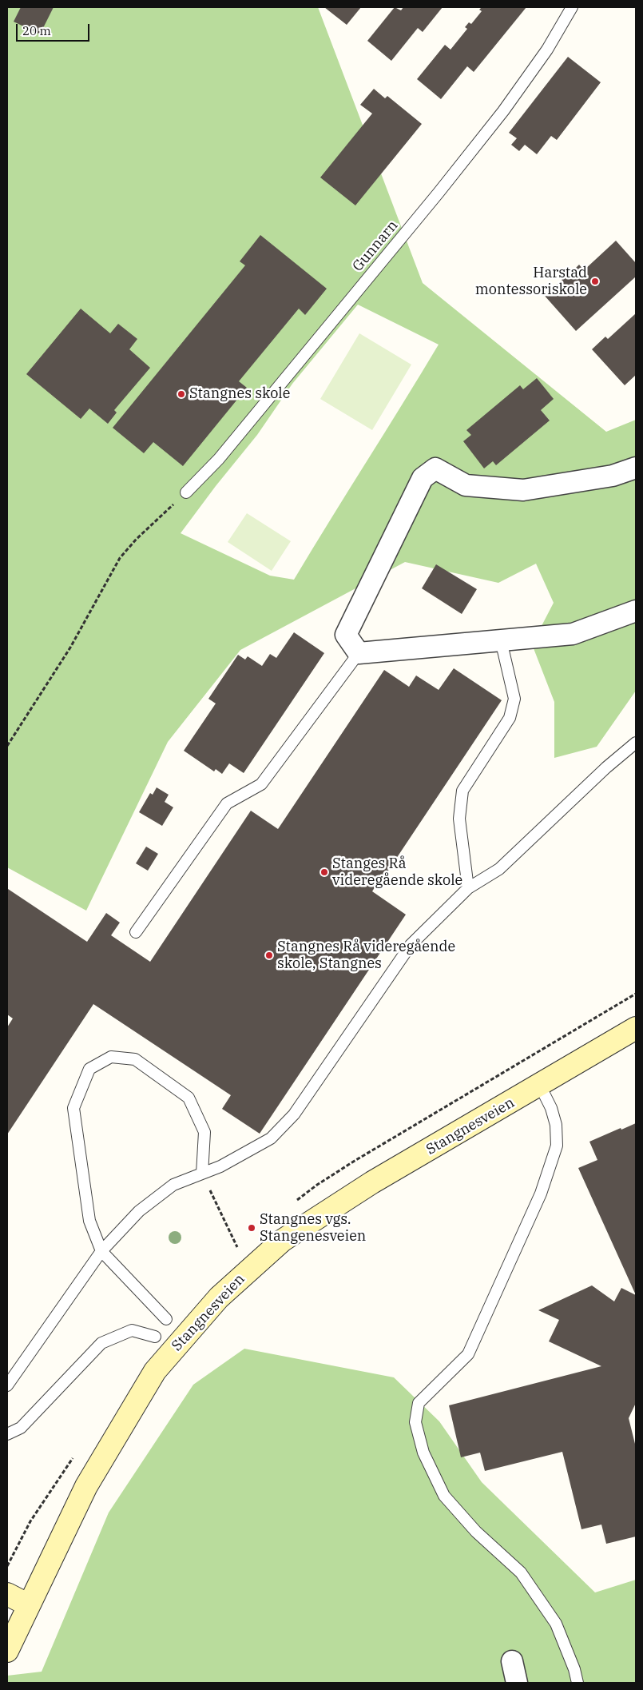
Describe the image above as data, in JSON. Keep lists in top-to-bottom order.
{
  "streets": {
    "main road": ["Stangnesveien"],
    "lane": ["Gunnarn"]
  },
  "places": [
    "Harstad montessoriskole",
    "Stangnes skole",
    "Stanges Rå videregående skole",
    "Stangnes Rå videregående skole, Stangnes",
    "Stangnes vgs. Stangenesveien"
  ],
  "scale_bar": "20 m"
}
